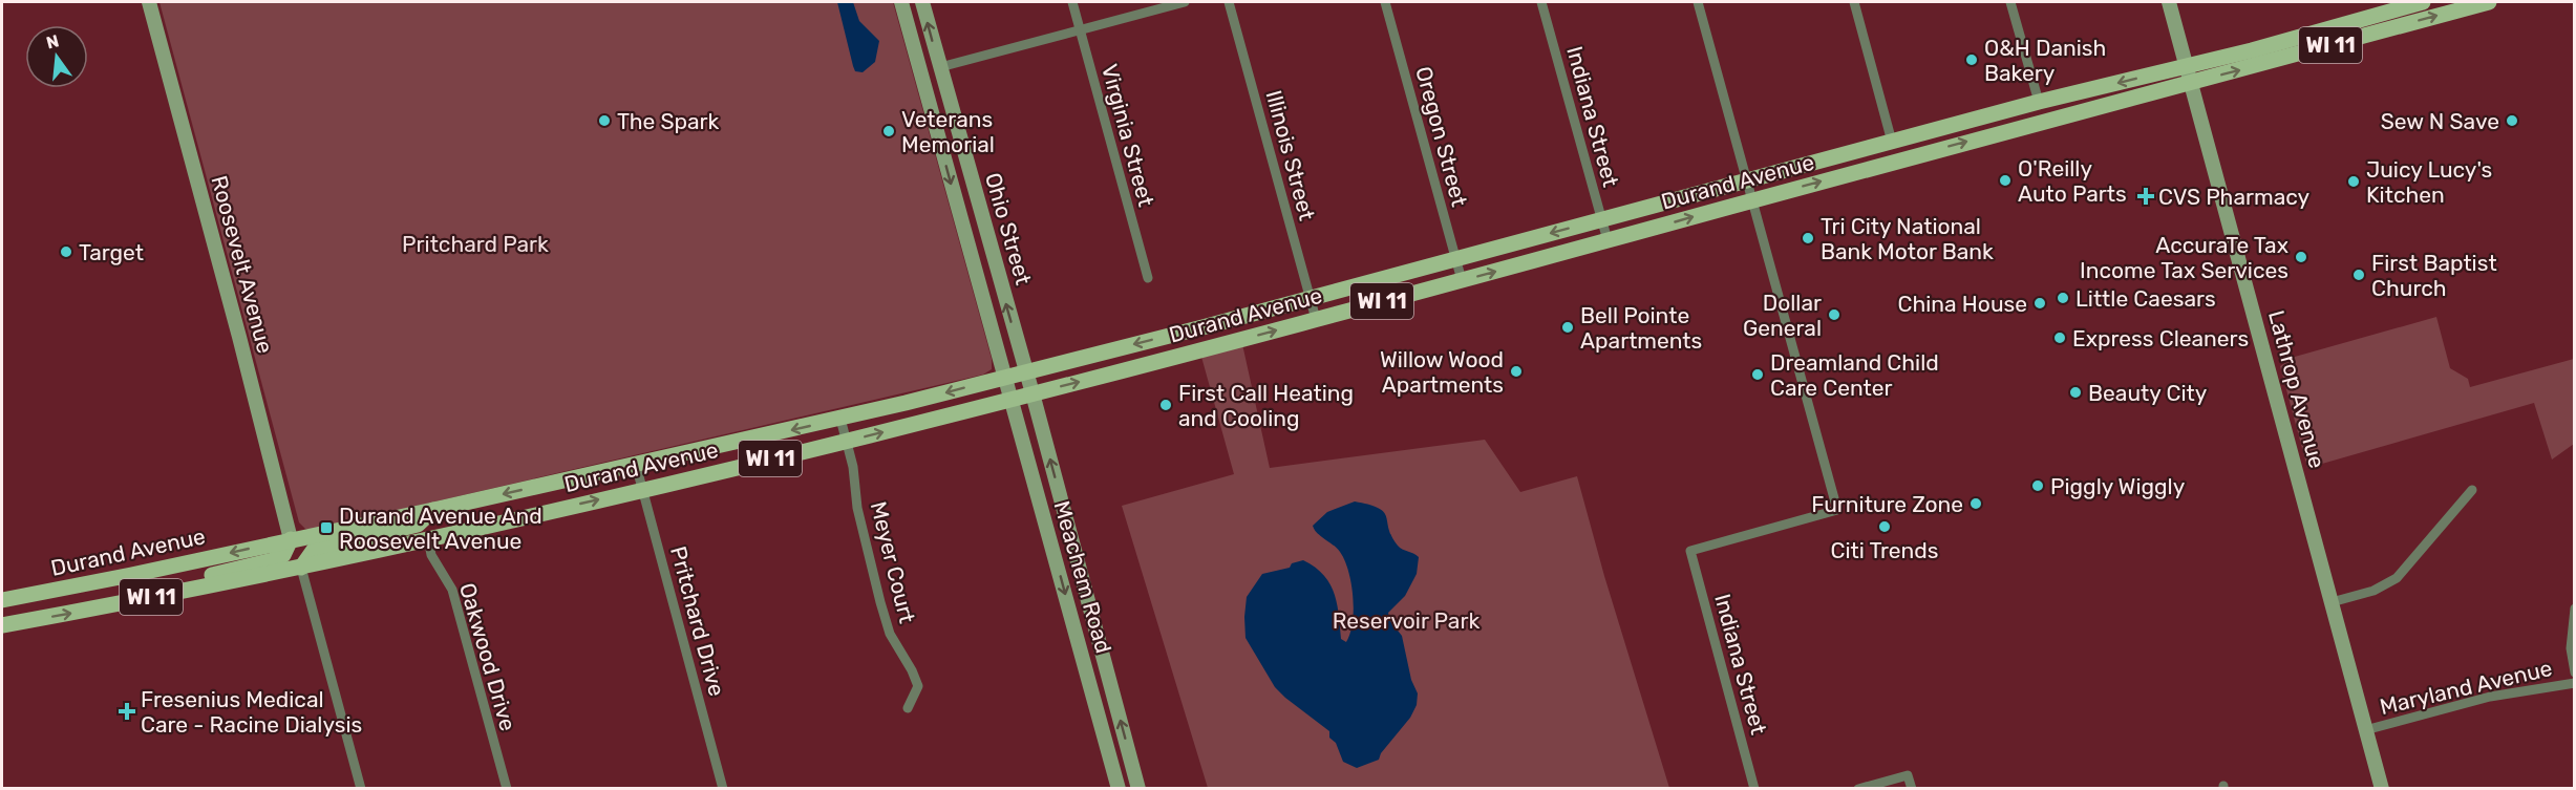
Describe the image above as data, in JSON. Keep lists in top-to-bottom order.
{
  "streets": {
    "main road": ["WI 11", "Durand Avenue"],
    "street": [
      "Indiana Street",
      "Virginia Street",
      "Oregon Street",
      "Illinois Street",
      "Ohio Street",
      "Roosevelt Avenue",
      "Lathrop Avenue",
      "Meyer Court",
      "Meachem Road",
      "Pritchard Drive",
      "Oakwood Drive",
      "Maryland Avenue"
    ]
  },
  "crossings": [
    ["Indiana Street", "Durand Avenue"],
    ["Oregon Street", "Durand Avenue"],
    ["Illinois Street", "Durand Avenue"],
    ["Durand Avenue", "Ohio Street"],
    ["Durand Avenue", "Roosevelt Avenue"],
    ["Durand Avenue", "Lathrop Avenue"],
    ["Durand Avenue", "Meyer Court"],
    ["Durand Avenue", "Meachem Road"],
    ["Durand Avenue", "Pritchard Drive"],
    ["Durand Avenue", "Oakwood Drive"],
    ["Ohio Street", "Meachem Road"],
    ["Lathrop Avenue", "Maryland Avenue"]
  ],
  "parks": ["Pritchard Park", "Reservoir Park"],
  "places": {
    "other": [
      "O&H Danish Bakery",
      "The Spark",
      "Sew N Save",
      "Veterans Memorial",
      "O'Reilly Auto Parts",
      "Juicy Lucy's Kitchen",
      "Tri City National Bank Motor Bank",
      "Target",
      "AccuraTe Tax Income Tax Services",
      "First Baptist Church",
      "Little Caesars",
      "China House",
      "Dollar General",
      "Bell Pointe Apartments",
      "Express Cleaners",
      "Willow Wood Apartments",
      "Dreamland Child Care Center",
      "Beauty City",
      "First Call Heating and Cooling",
      "Piggly Wiggly",
      "Furniture Zone",
      "Citi Trends"
    ],
    "health": ["CVS Pharmacy", "Fresenius Medical Care - Racine Dialysis"],
    "transit": ["Durand Avenue And Roosevelt Avenue"]
  },
  "north": "top"
}
